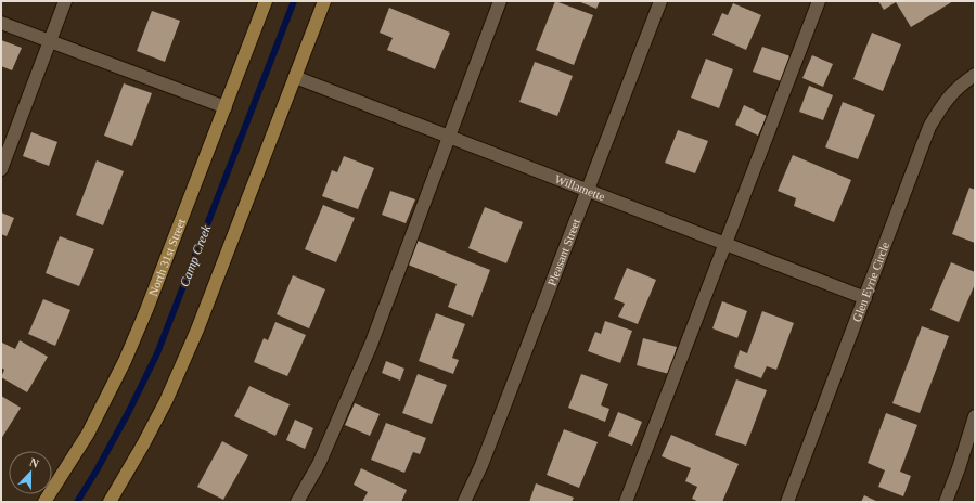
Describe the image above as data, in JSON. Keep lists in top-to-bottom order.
{
  "streets": {
    "main road": ["North 31st Street"],
    "street": ["Willamette", "Pleasant Street", "Glen Eyrie Circle"]
  },
  "crossings": [
    ["Willamette", "Pleasant Street"],
    ["Willamette", "Glen Eyrie Circle"]
  ],
  "water": ["Camp Creek"],
  "north": "top"
}
